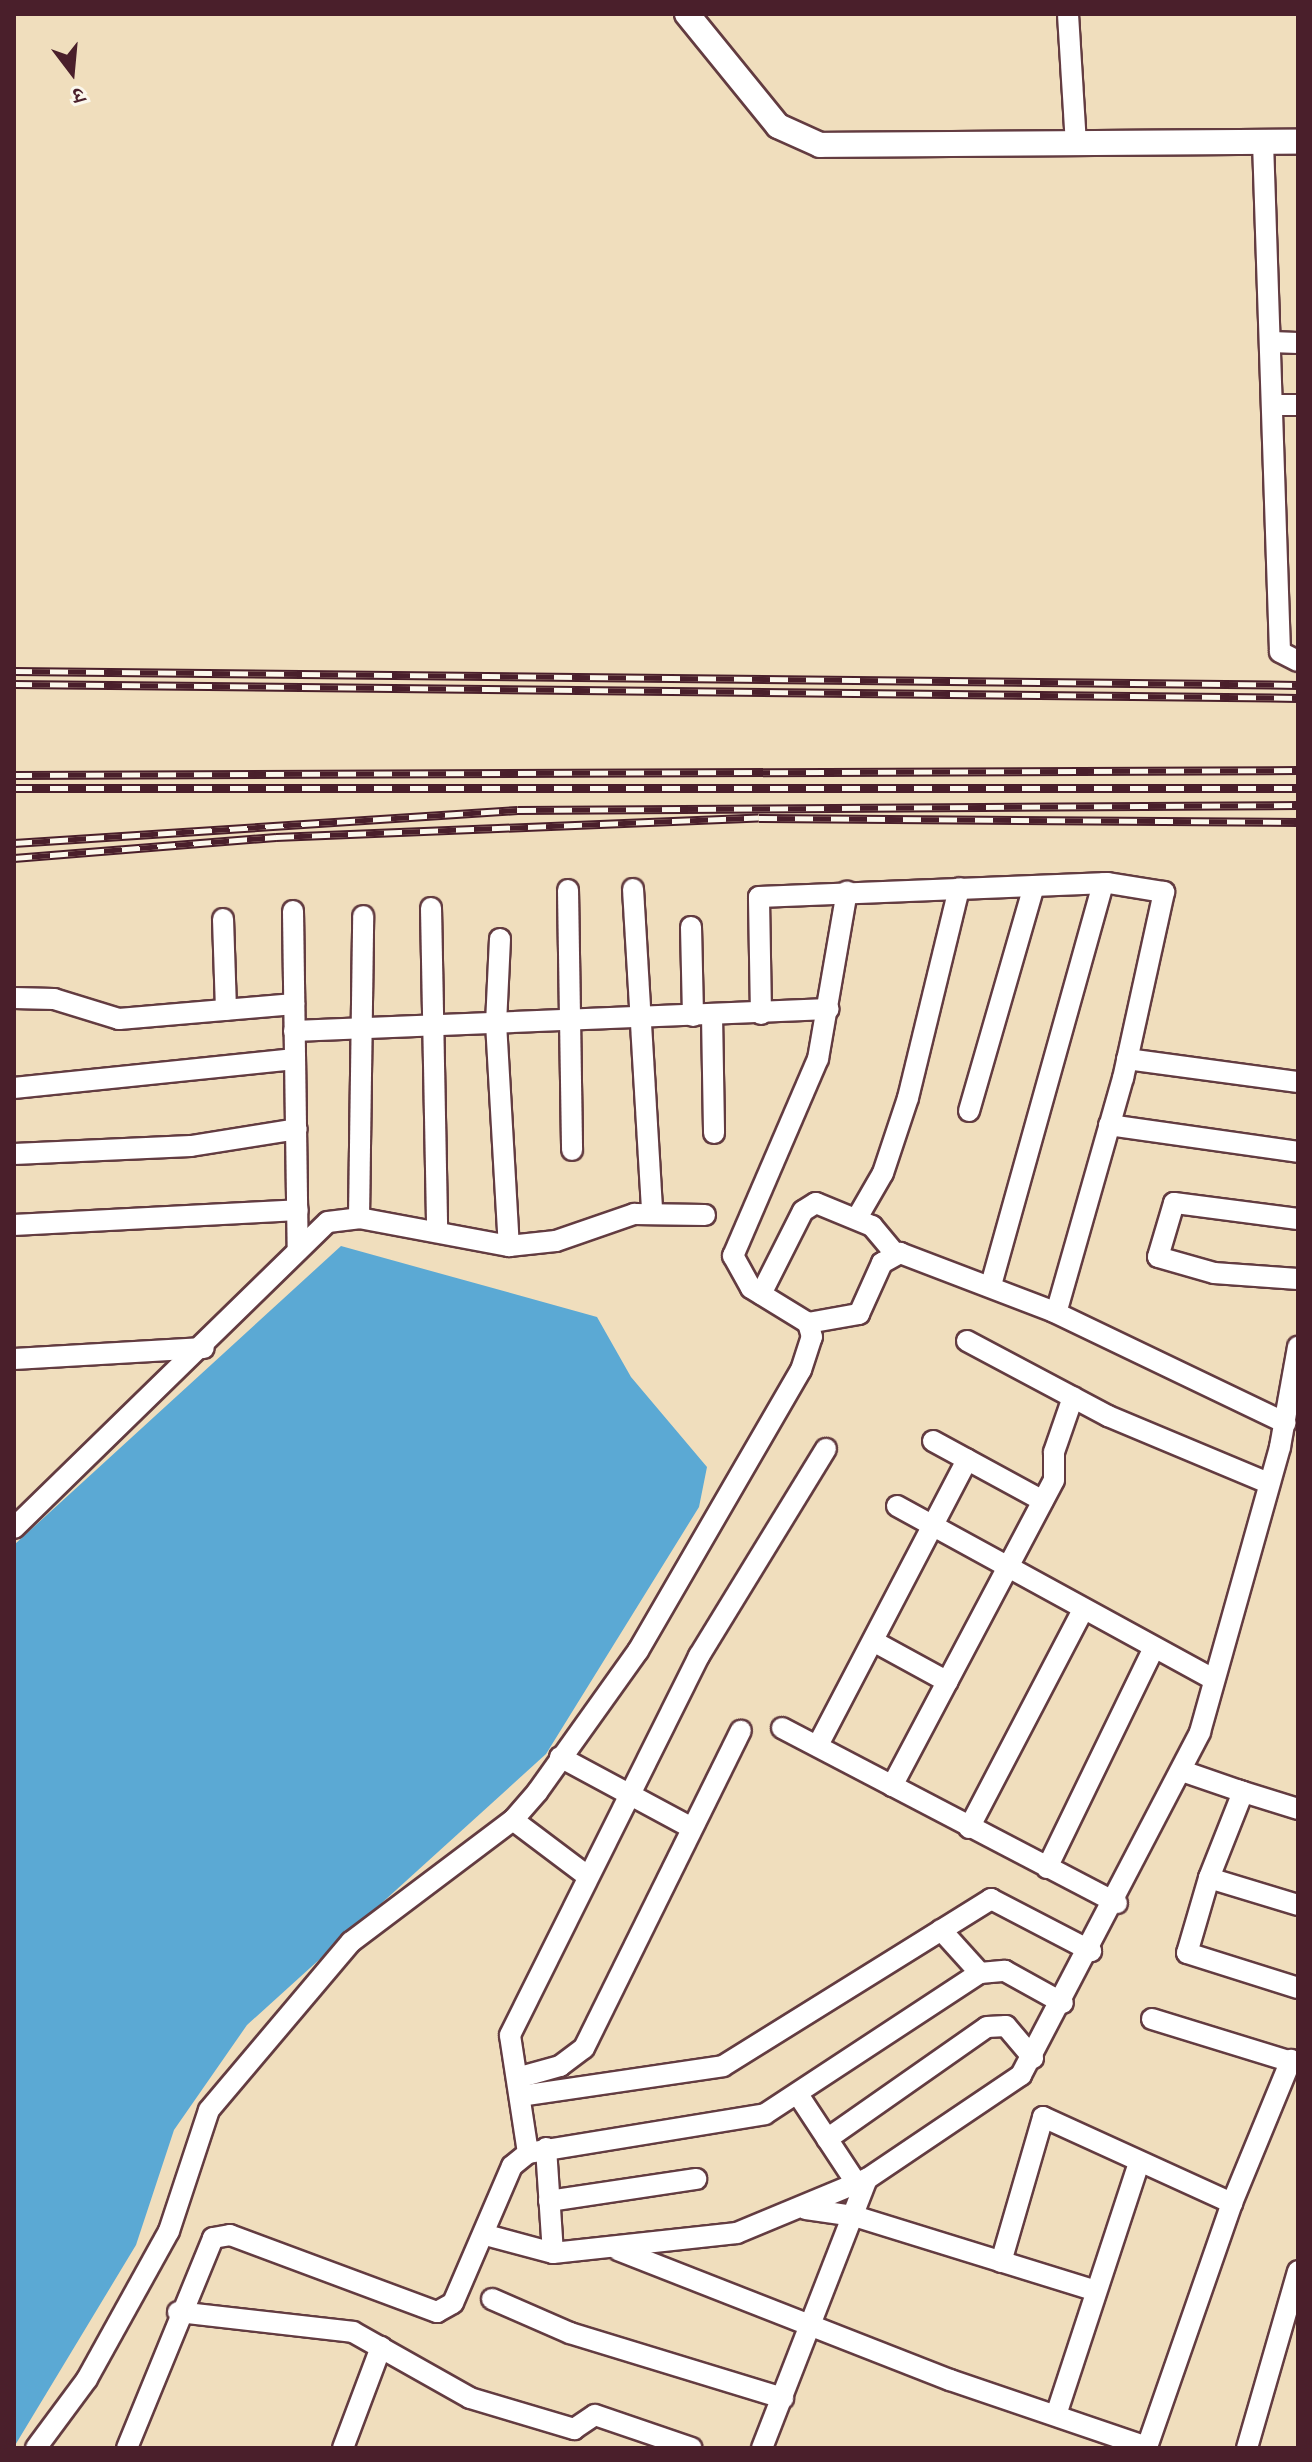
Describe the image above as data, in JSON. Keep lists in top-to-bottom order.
{
  "north": "bottom"
}
